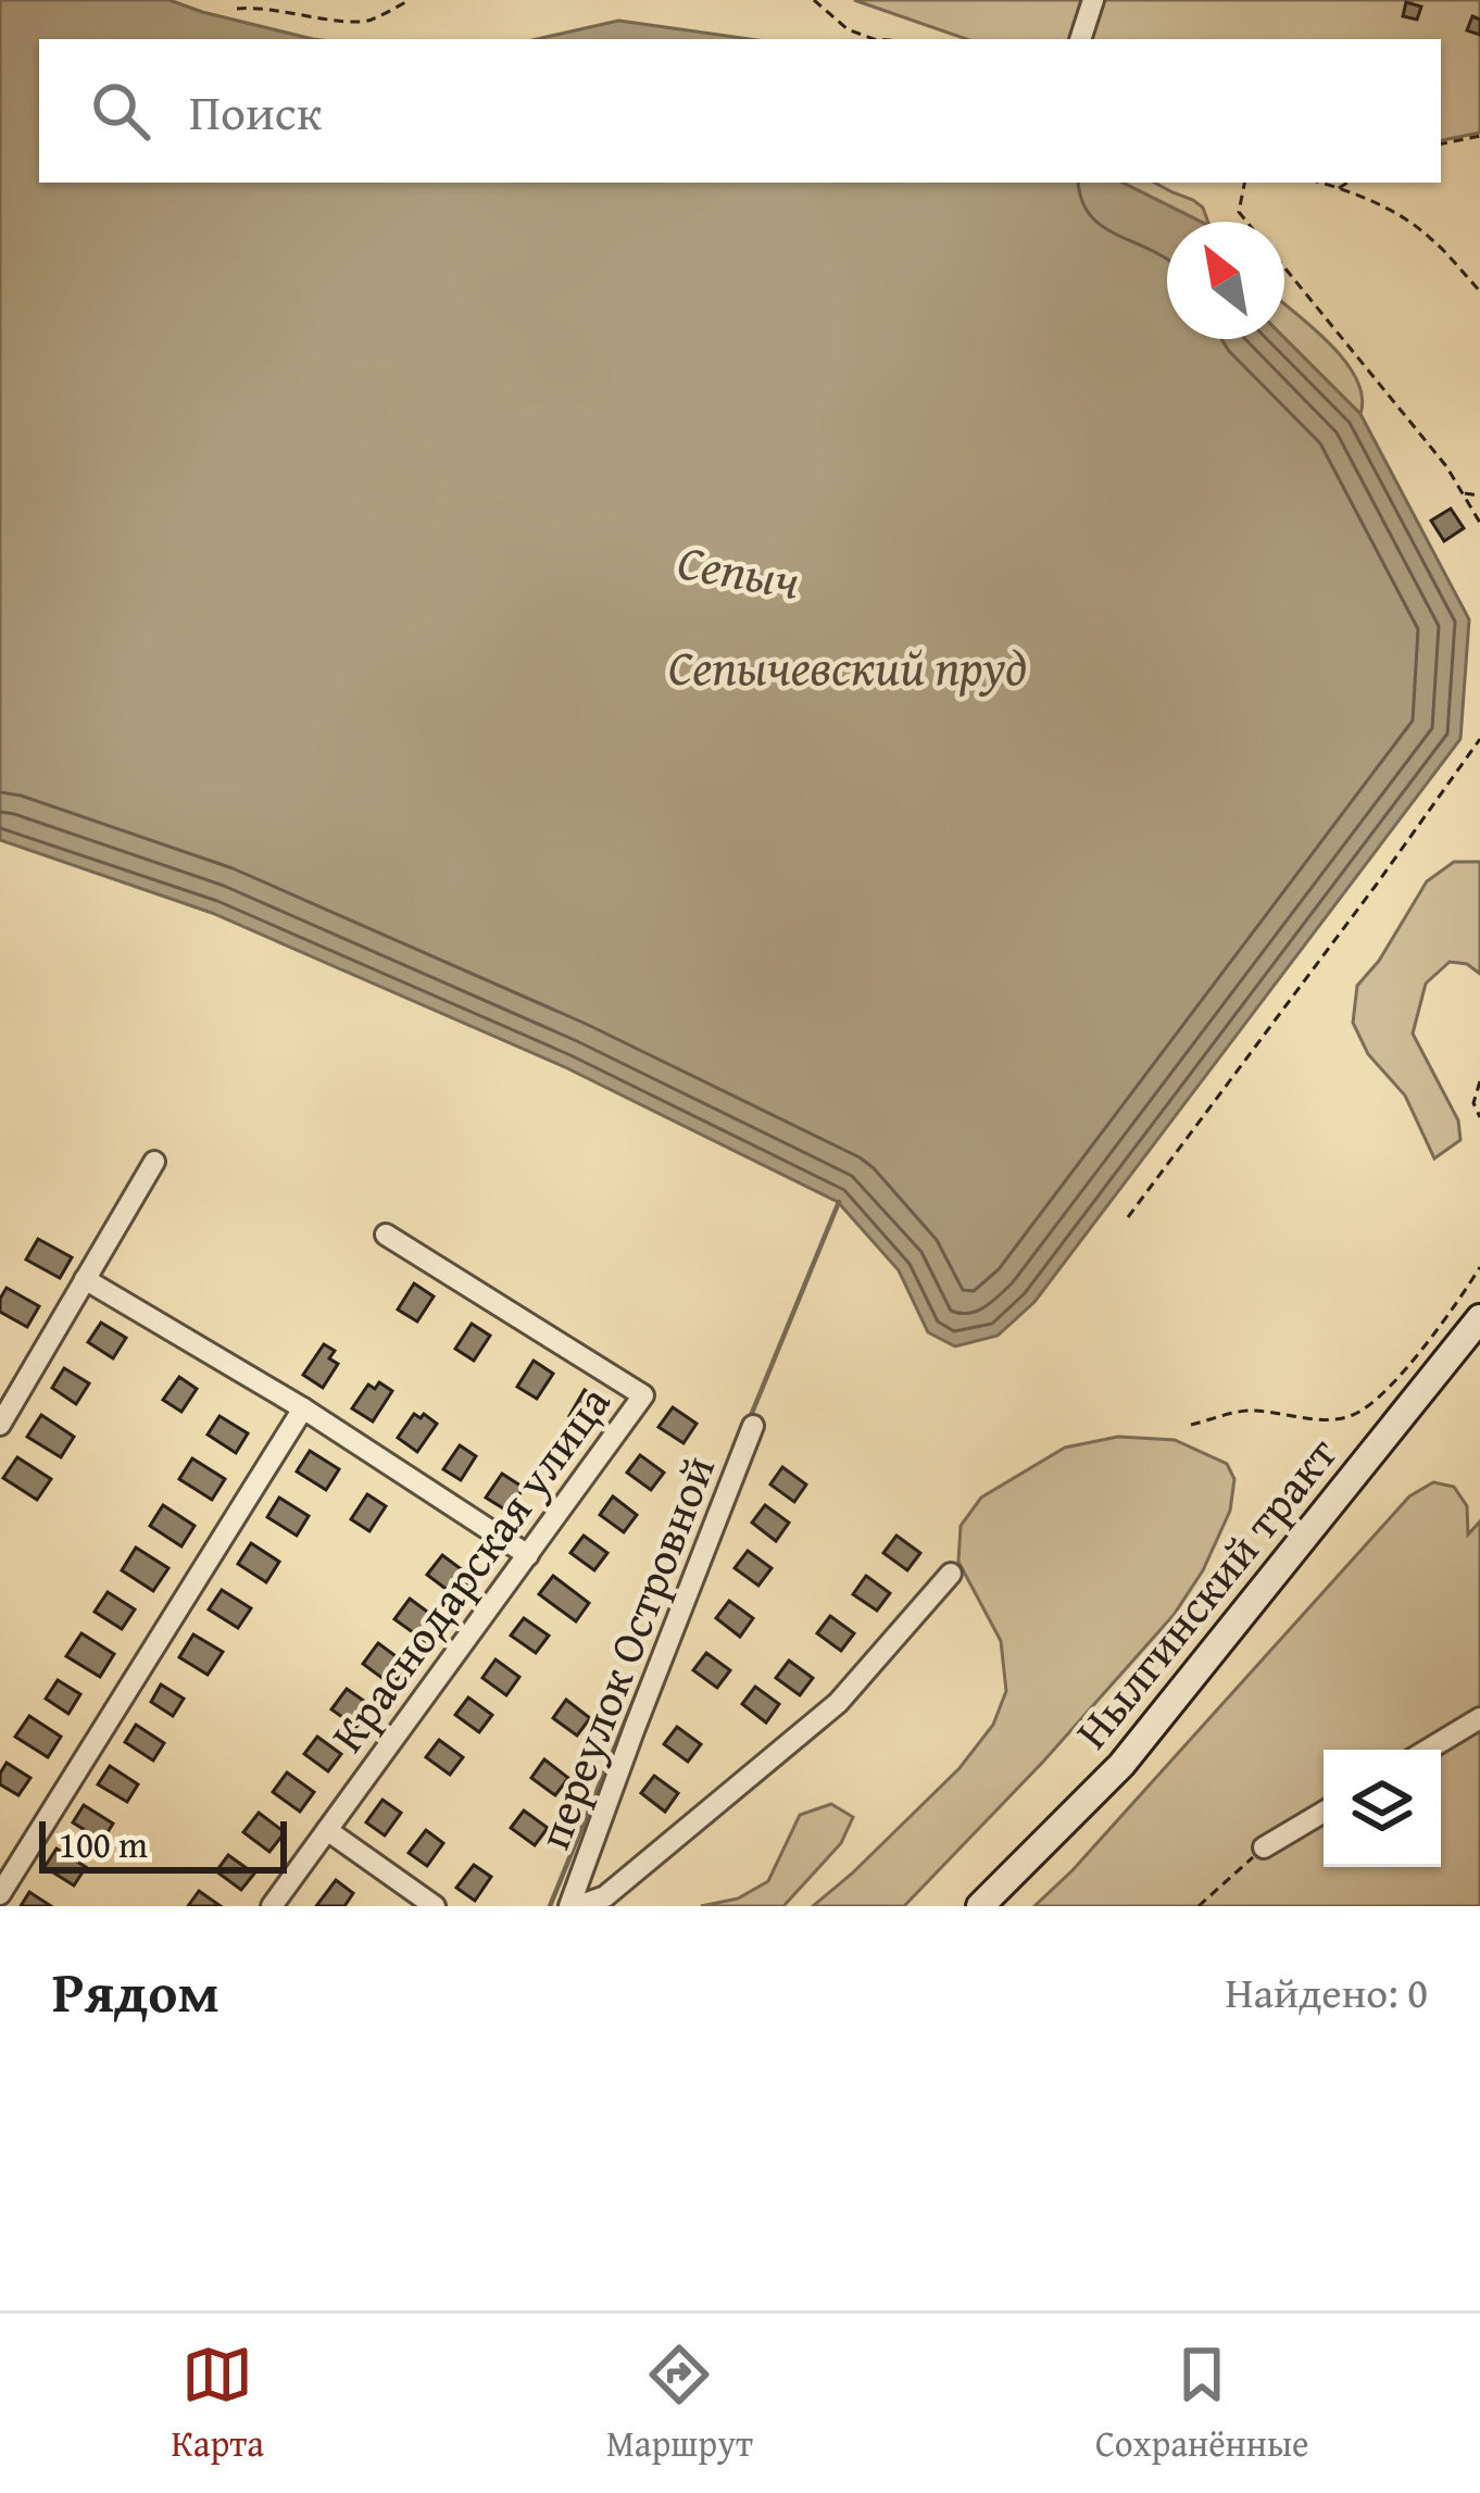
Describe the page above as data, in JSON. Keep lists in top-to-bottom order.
{
  "streets": {
    "main road": ["Нылгинский тракт"],
    "street": ["Краснодарская улица", "переулок Островной"]
  },
  "water": ["Сепыч", "Сепычевский пруд"],
  "scale_bar": "100 m",
  "north": "top left",
  "page": {
    "search": "Поиск",
    "scale": "100 m",
    "heading": ["Рядом", "Найдено: 0"],
    "nav": ["Карта", "Маршрут", "Сохранённые"]
  }
}
